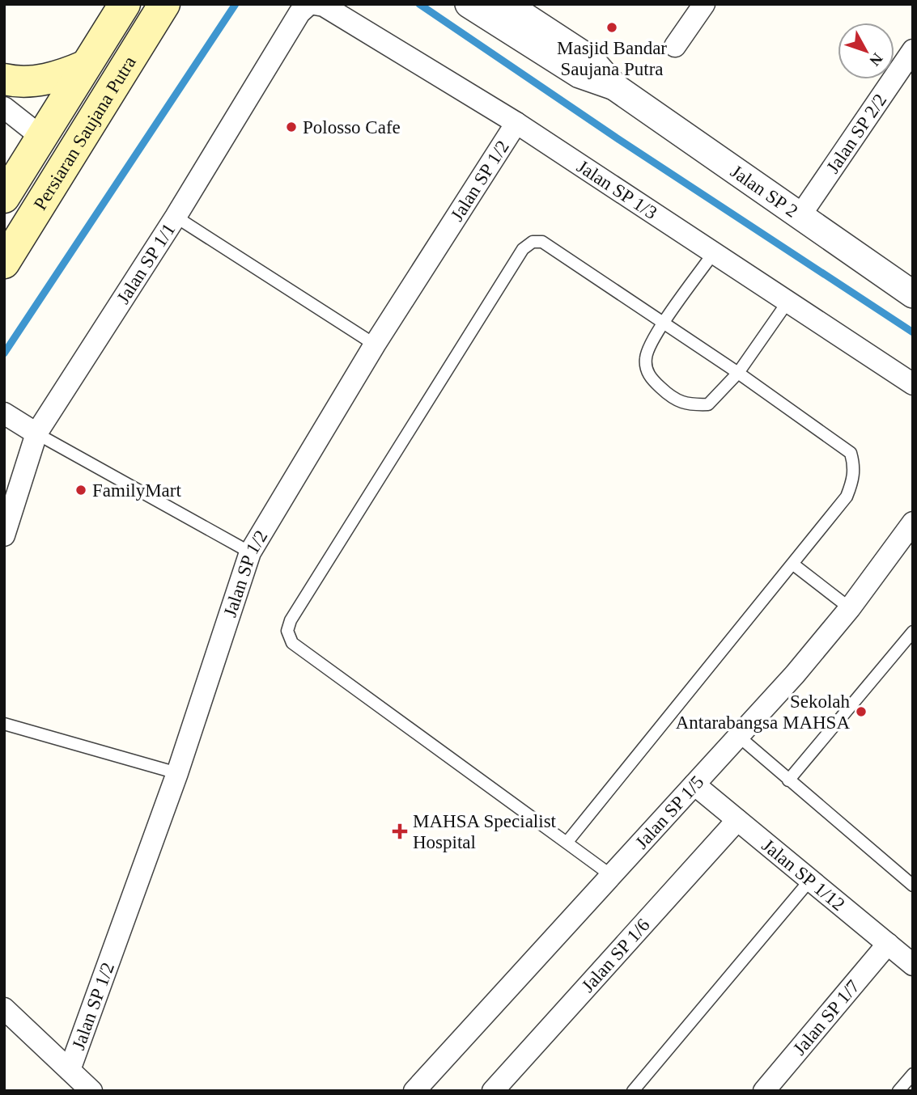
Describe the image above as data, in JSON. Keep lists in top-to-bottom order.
{
  "streets": {
    "main road": ["Persiaran Saujana Putra"],
    "street": [
      "Jalan SP 2/2",
      "Jalan SP 1/2",
      "Jalan SP 1/3",
      "Jalan SP 2",
      "Jalan SP 1/1",
      "Jalan SP 1/5",
      "Jalan SP 1/12",
      "Jalan SP 1/6",
      "Jalan SP 1/7"
    ]
  },
  "crossings": [
    ["Jalan SP 2/2", "Jalan SP 2"],
    ["Jalan SP 1/2", "Jalan SP 1/3"],
    ["Jalan SP 1/5", "Jalan SP 1/12"],
    ["Jalan SP 1/12", "Jalan SP 1/6"],
    ["Jalan SP 1/12", "Jalan SP 1/7"]
  ],
  "places": {
    "other": [
      "Masjid Bandar Saujana Putra",
      "Polosso Cafe",
      "FamilyMart",
      "Sekolah Antarabangsa MAHSA"
    ],
    "health": ["MAHSA Specialist Hospital"]
  },
  "north": "bottom right"
}
